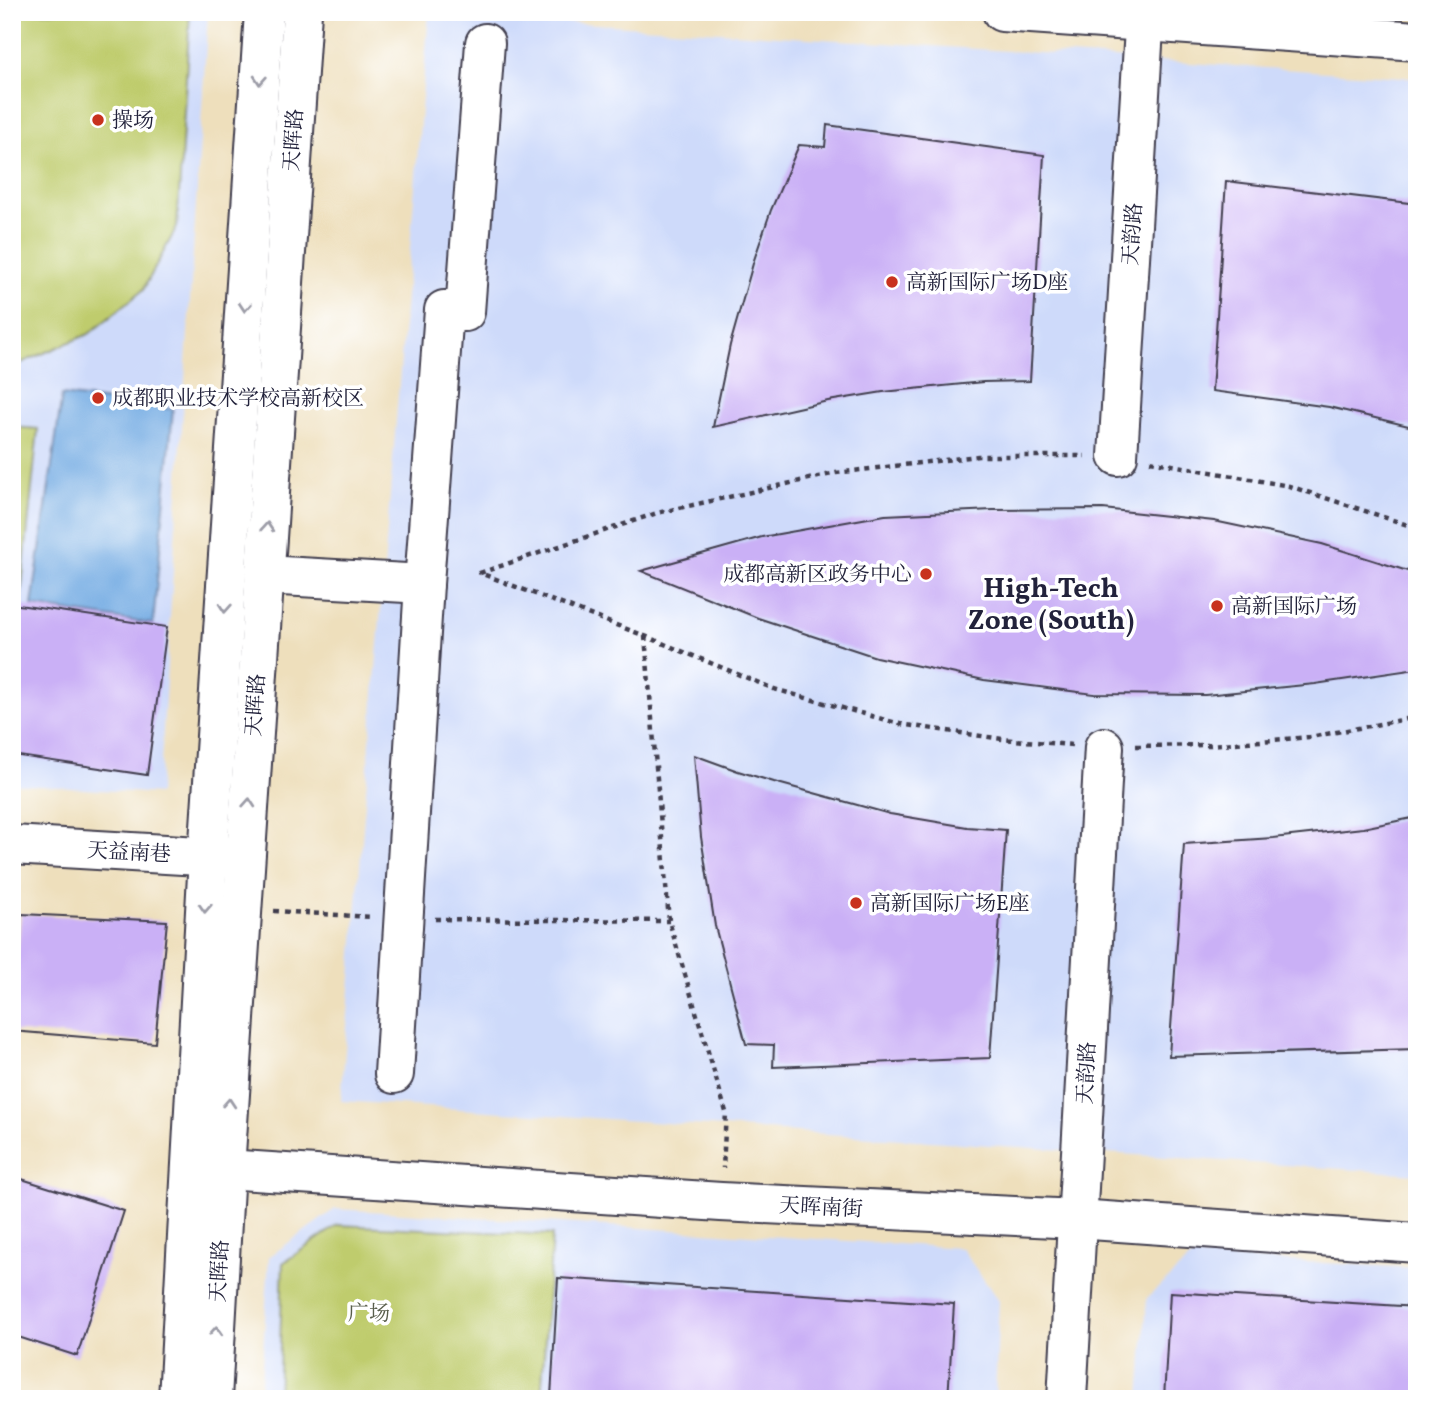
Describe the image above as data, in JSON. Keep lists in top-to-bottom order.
{
  "streets": {
    "street": [
      "天晖路",
      "天韵路",
      "天益南巷",
      "天晖南街"
    ]
  },
  "crossings": [
    ["天晖路", "天益南巷"],
    ["天晖路", "天晖南街"],
    ["天韵路", "天晖南街"]
  ],
  "districts": ["High-Tech Zone (South)"],
  "parks": ["广场"],
  "places": [
    "操场",
    "高新国际广场D座",
    "成都职业技术学校高新校区",
    "成都高新区政务中心",
    "高新国际广场",
    "高新国际广场E座"
  ]
}
